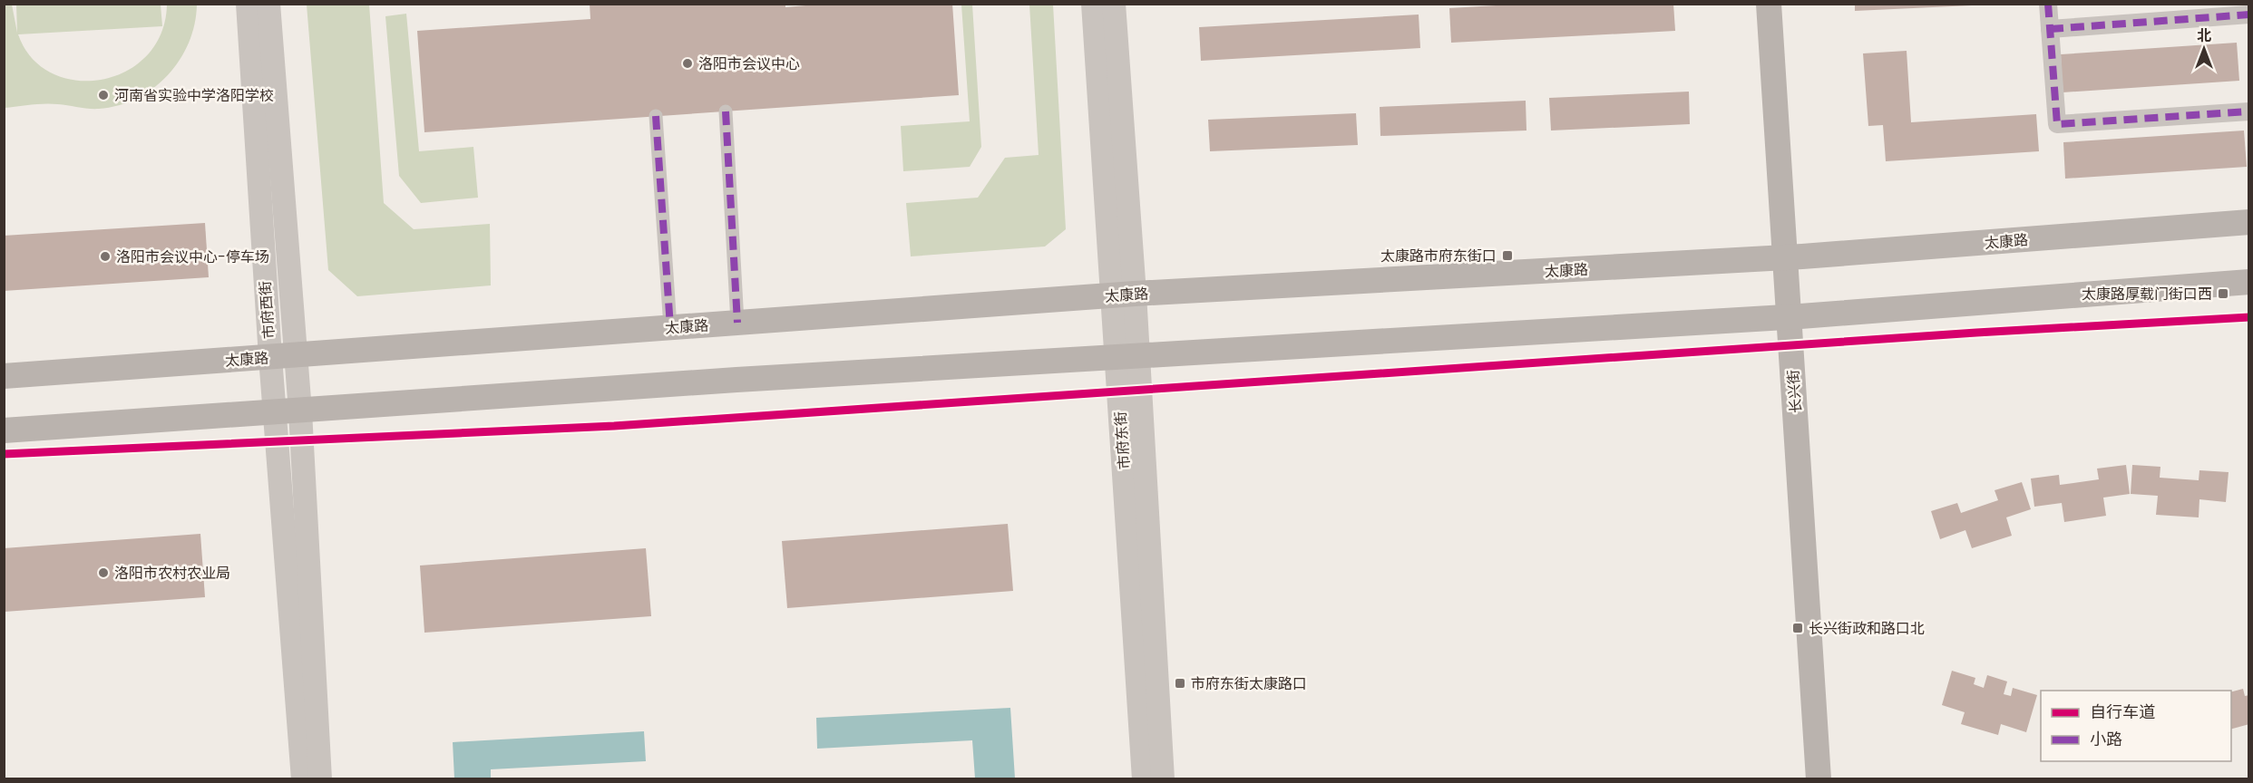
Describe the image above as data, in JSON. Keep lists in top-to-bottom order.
{
  "streets": {
    "main road": ["太康路", "长兴街"],
    "street": ["市府西街", "市府东街"]
  },
  "crossings": [
    ["太康路", "市府西街"],
    ["太康路", "长兴街"],
    ["太康路", "市府东街"]
  ],
  "places": {
    "other": [
      "洛阳市会议中心",
      "河南省实验中学洛阳学校",
      "洛阳市会议中心-停车场",
      "洛阳市农村农业局"
    ],
    "transit": [
      "太康路市府东街口",
      "太康路厚载门街口西",
      "长兴街政和路口北",
      "市府东街太康路口"
    ]
  },
  "legend": ["自行车道", "小路"],
  "north": "top"
}
